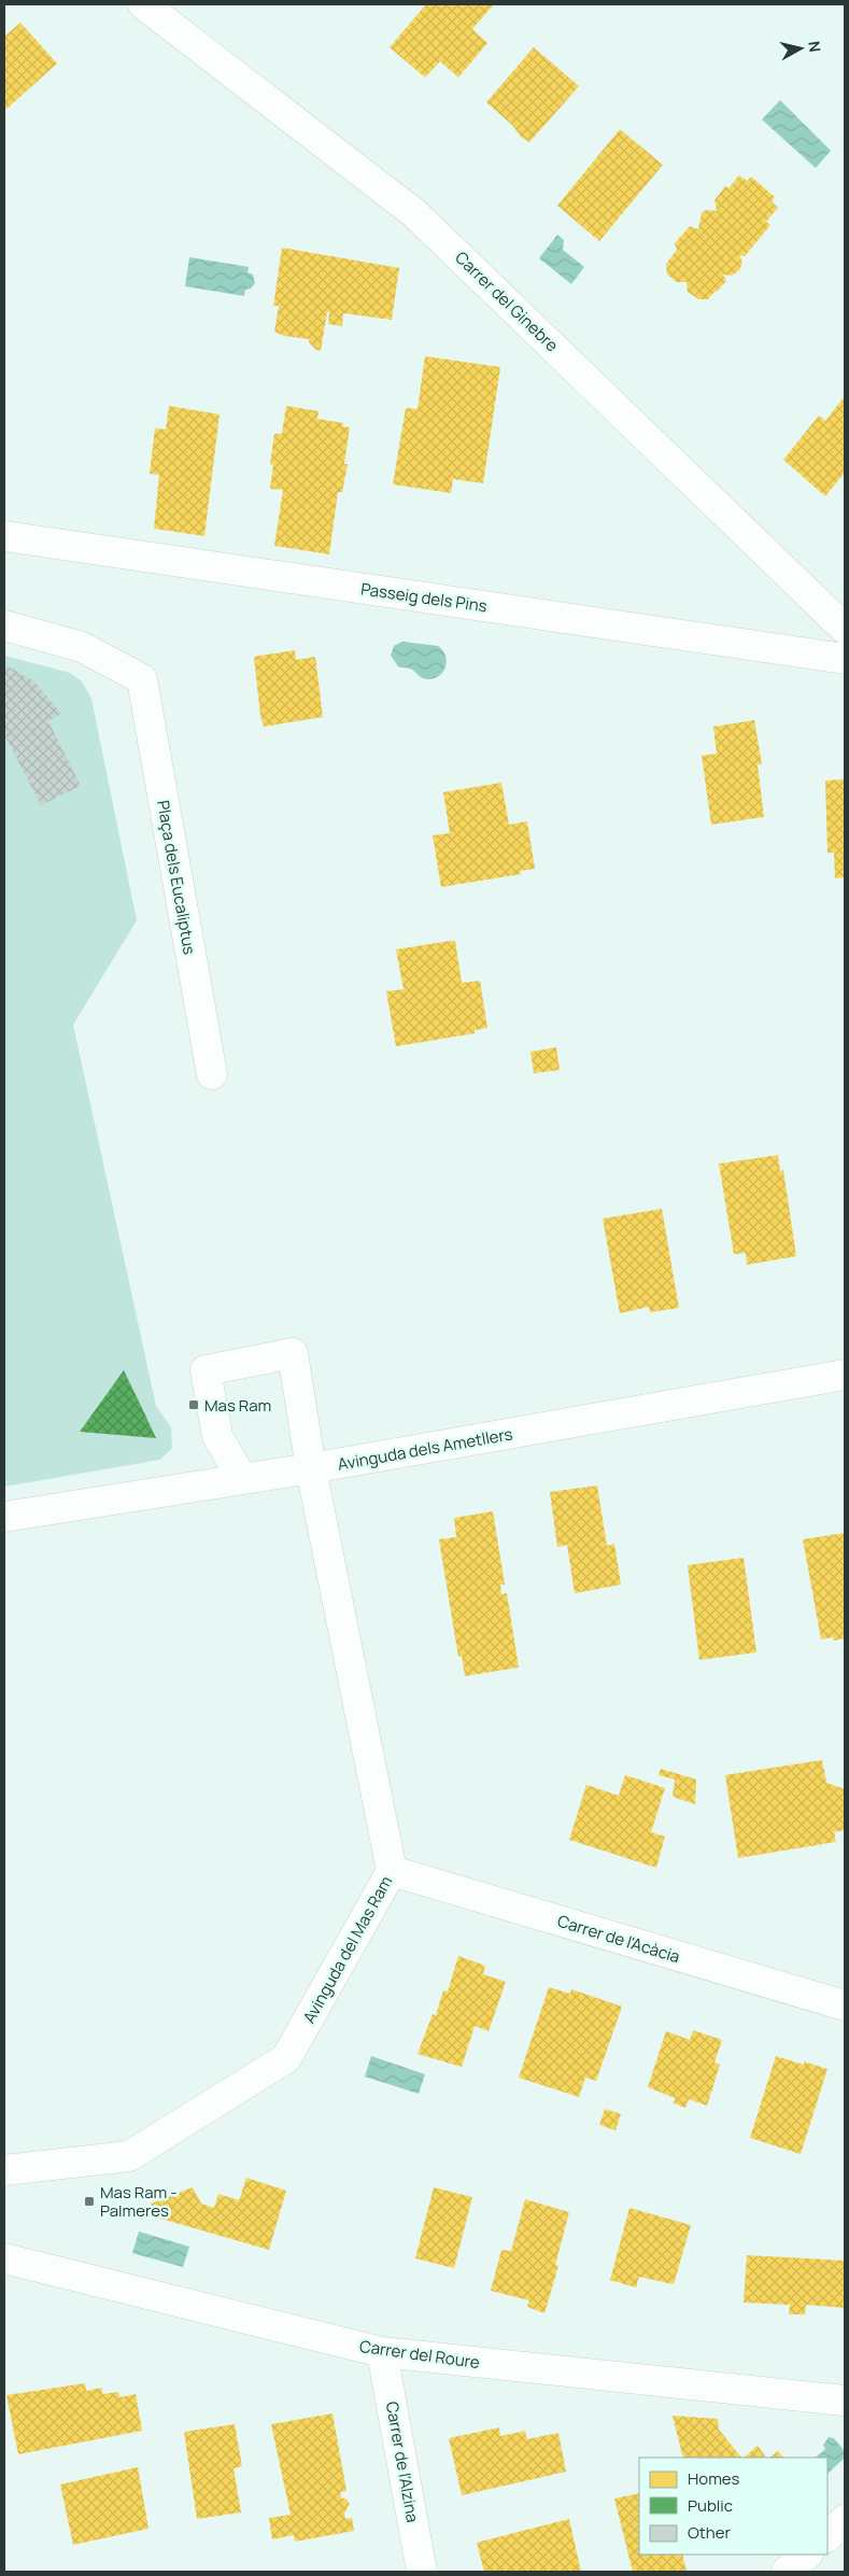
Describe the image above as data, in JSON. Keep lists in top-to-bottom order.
{
  "streets": {
    "street": [
      "Carrer del Ginebre",
      "Passeig dels Pins",
      "Plaça dels Eucaliptus",
      "Avinguda dels Ametllers",
      "Carrer de l'Acàcia",
      "Avinguda del Mas Ram",
      "Carrer del Roure",
      "Carrer de l'Alzina"
    ]
  },
  "crossings": [
    ["Avinguda dels Ametllers", "Avinguda del Mas Ram"],
    ["Carrer de l'Acàcia", "Avinguda del Mas Ram"],
    ["Carrer del Roure", "Carrer de l'Alzina"]
  ],
  "places": {
    "transit": ["Mas Ram", "Mas Ram - Palmeres"]
  },
  "legend": ["Homes", "Public", "Other"],
  "north": "right"
}
